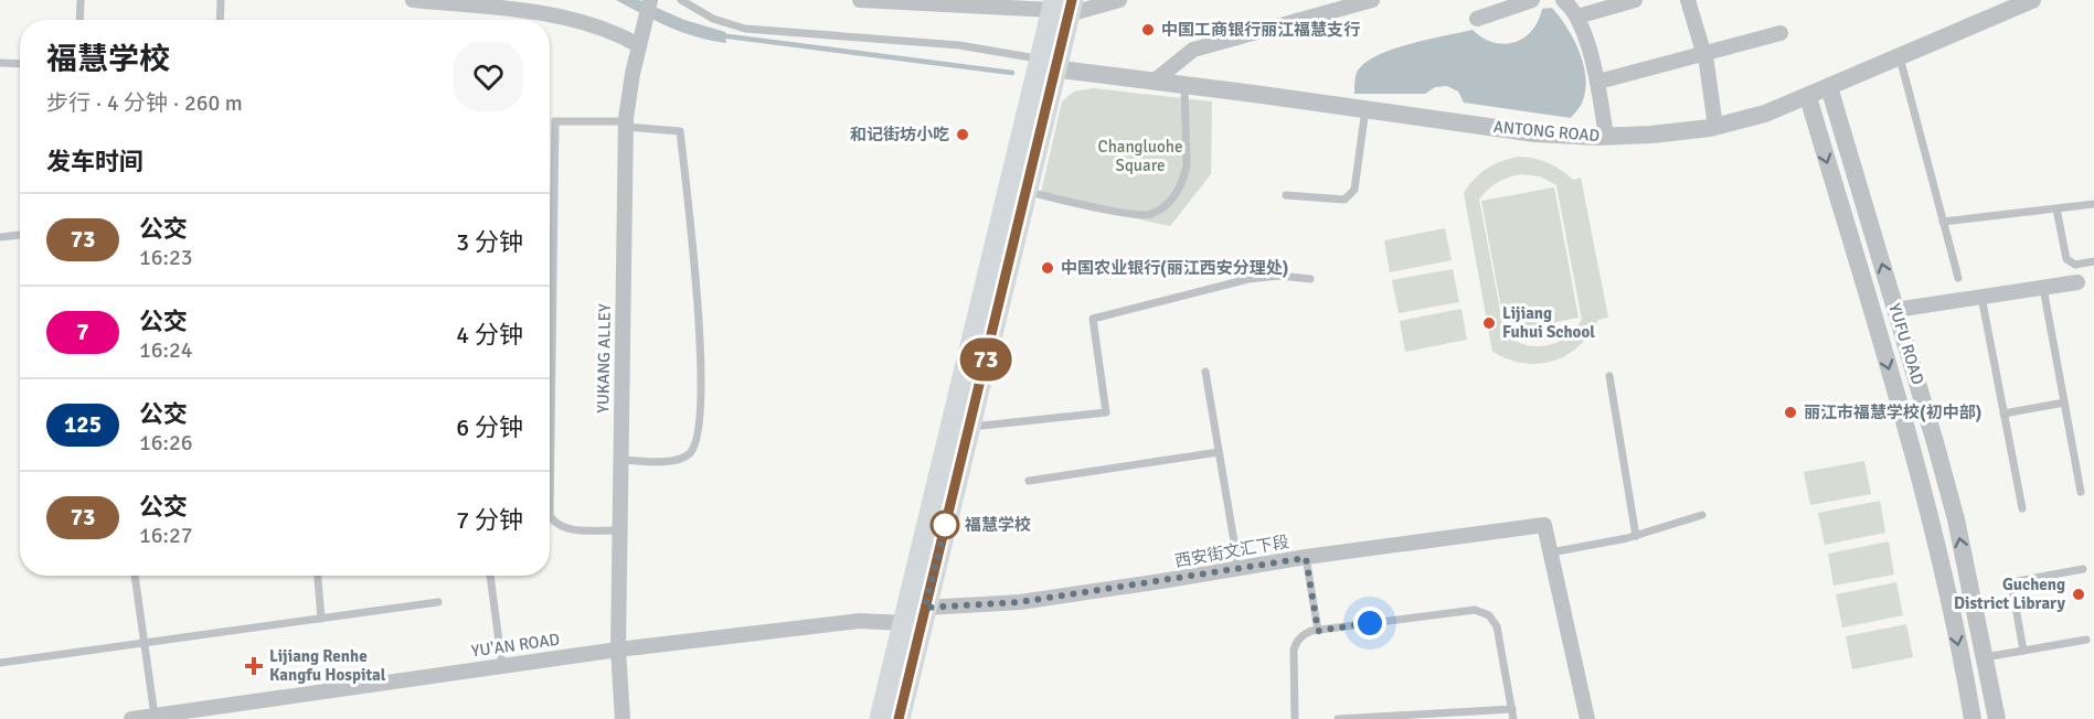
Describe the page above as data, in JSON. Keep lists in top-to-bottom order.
{
  "streets": {
    "street": [
      "ANTONG ROAD",
      "YUFU ROAD",
      "YUKANG ALLEY",
      "西安街文汇下段",
      "YU'AN ROAD"
    ]
  },
  "crossings": [
    ["ANTONG ROAD", "YUFU ROAD"],
    ["YUKANG ALLEY", "YU'AN ROAD"]
  ],
  "parks": ["Changluohe Square"],
  "places": {
    "other": [
      "中国工商银行丽江福慧支行",
      "和记街坊小吃",
      "中国农业银行(丽江西安分理处)",
      "Lijiang Fuhui School",
      "丽江市福慧学校(初中部)",
      "福慧学校",
      "Gucheng District Library"
    ],
    "health": ["Lijiang Renhe Kangfu Hospital"]
  },
  "lines": ["bus line 73"],
  "page": {
    "on_map": "73",
    "heading": [
      ["福慧学校", "步行 · 4 分钟 · 260 m"],
      "发车时间"
    ],
    "list": [
      {
        "mark": "73",
        "name": "公交",
        "note": "16:23",
        "value": "3 分钟"
      },
      {
        "mark": "7",
        "name": "公交",
        "note": "16:24",
        "value": "4 分钟"
      },
      {
        "mark": "125",
        "name": "公交",
        "note": "16:26",
        "value": "6 分钟"
      },
      {
        "mark": "73",
        "name": "公交",
        "note": "16:27",
        "value": "7 分钟"
      }
    ]
  }
}
